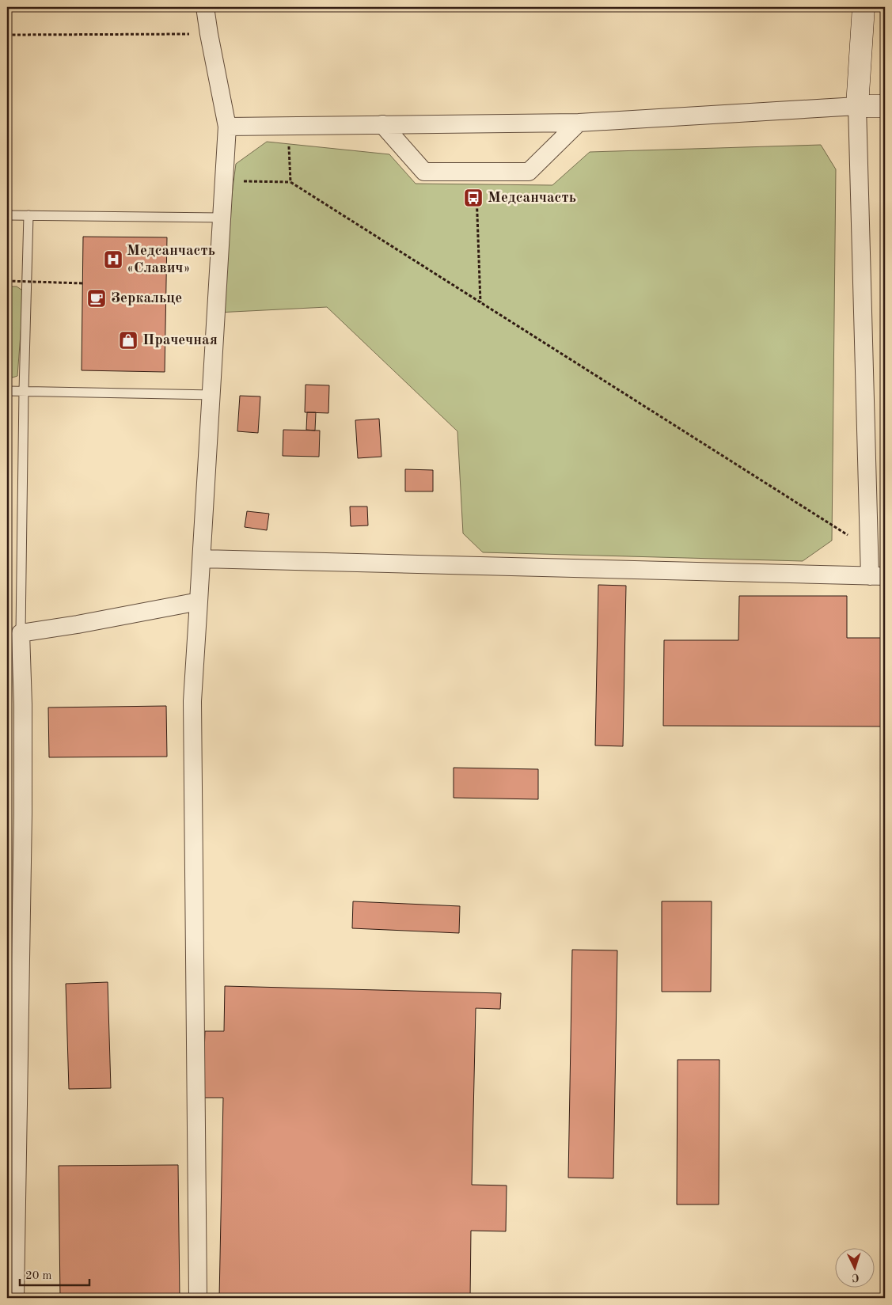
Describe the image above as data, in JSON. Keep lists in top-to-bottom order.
{
  "places": {
    "bus stop": ["Медсанчасть"],
    "hospital": ["Медсанчасть «Славич»"],
    "cafe": ["Зеркальце"],
    "shop": ["Прачечная"]
  },
  "scale_bar": "20 m",
  "north": "bottom"
}
